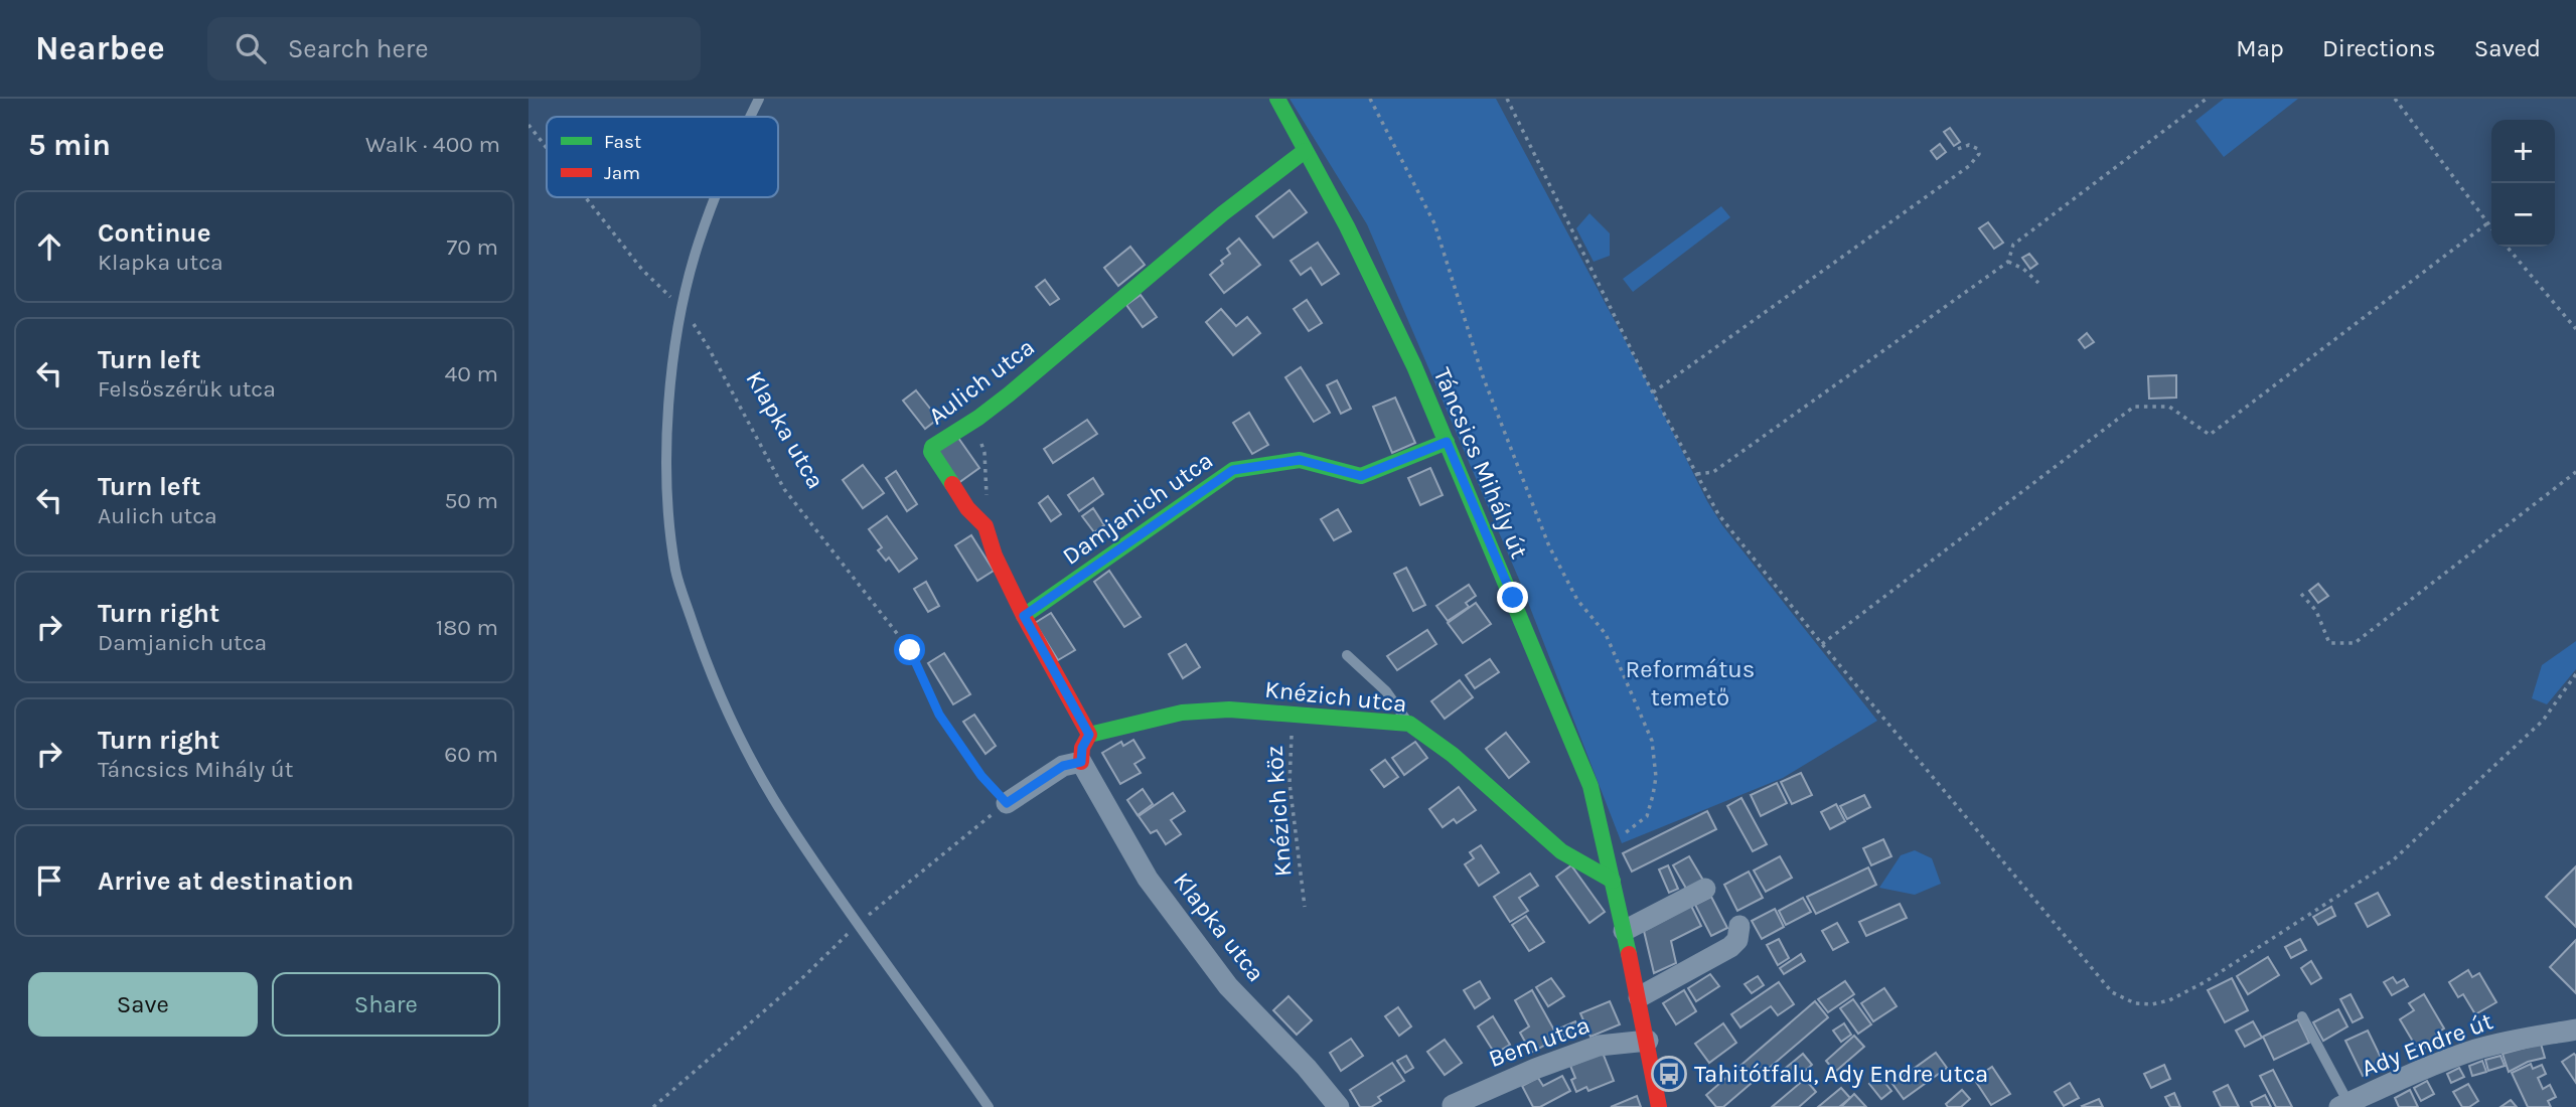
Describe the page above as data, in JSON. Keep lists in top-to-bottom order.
{
  "streets": {
    "street": [
      "Aulich utca",
      "Klapka utca",
      "Táncsics Mihály út",
      "Damjanich utca",
      "Knézich utca",
      "Bem utca",
      "Ady Endre út"
    ],
    "path": ["Knézich köz"]
  },
  "crossings": [
    ["Aulich utca", "Táncsics Mihály út"],
    ["Aulich utca", "Damjanich utca"],
    ["Aulich utca", "Knézich utca"],
    ["Táncsics Mihály út", "Damjanich utca"],
    ["Táncsics Mihály út", "Knézich utca"],
    ["Táncsics Mihály út", "Bem utca"],
    ["Knézich utca", "Knézich köz"]
  ],
  "parks": ["Református temető"],
  "places": {
    "bus stop": ["Tahitótfalu, Ady Endre utca"]
  },
  "legend": ["Fast", "Jam"],
  "page": {
    "header": "Nearbee",
    "search": "Search here",
    "nav": ["Map", "Directions", "Saved"],
    "heading": ["5 min", "Walk · 400 m"],
    "map_buttons": ["+", "−"],
    "list": [
      ["Continue", "Klapka utca", "70 m"],
      ["Turn left", "Felsőszérűk utca", "40 m"],
      ["Turn left", "Aulich utca", "50 m"],
      ["Turn right", "Damjanich utca", "180 m"],
      ["Turn right", "Táncsics Mihály út", "60 m"],
      "Arrive at destination"
    ],
    "buttons": ["Save", "Share"]
  }
}
